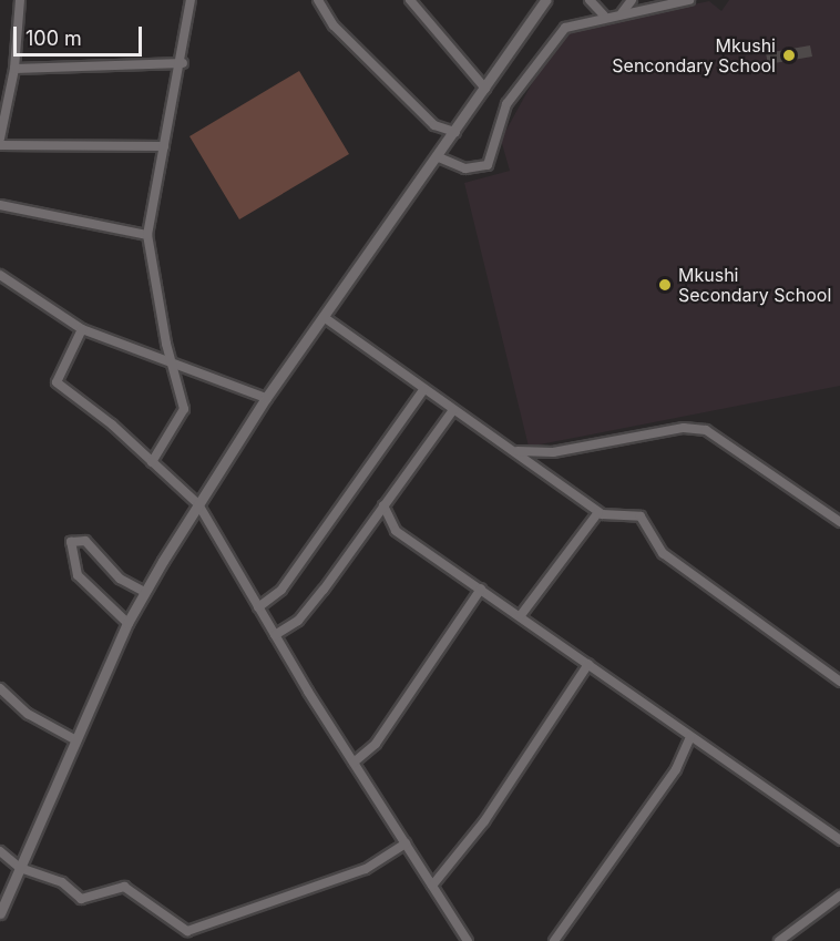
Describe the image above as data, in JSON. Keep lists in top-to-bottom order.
{
  "places": ["Mkushi Sencondary School", "Mkushi Secondary School"],
  "scale_bar": "100 m"
}
